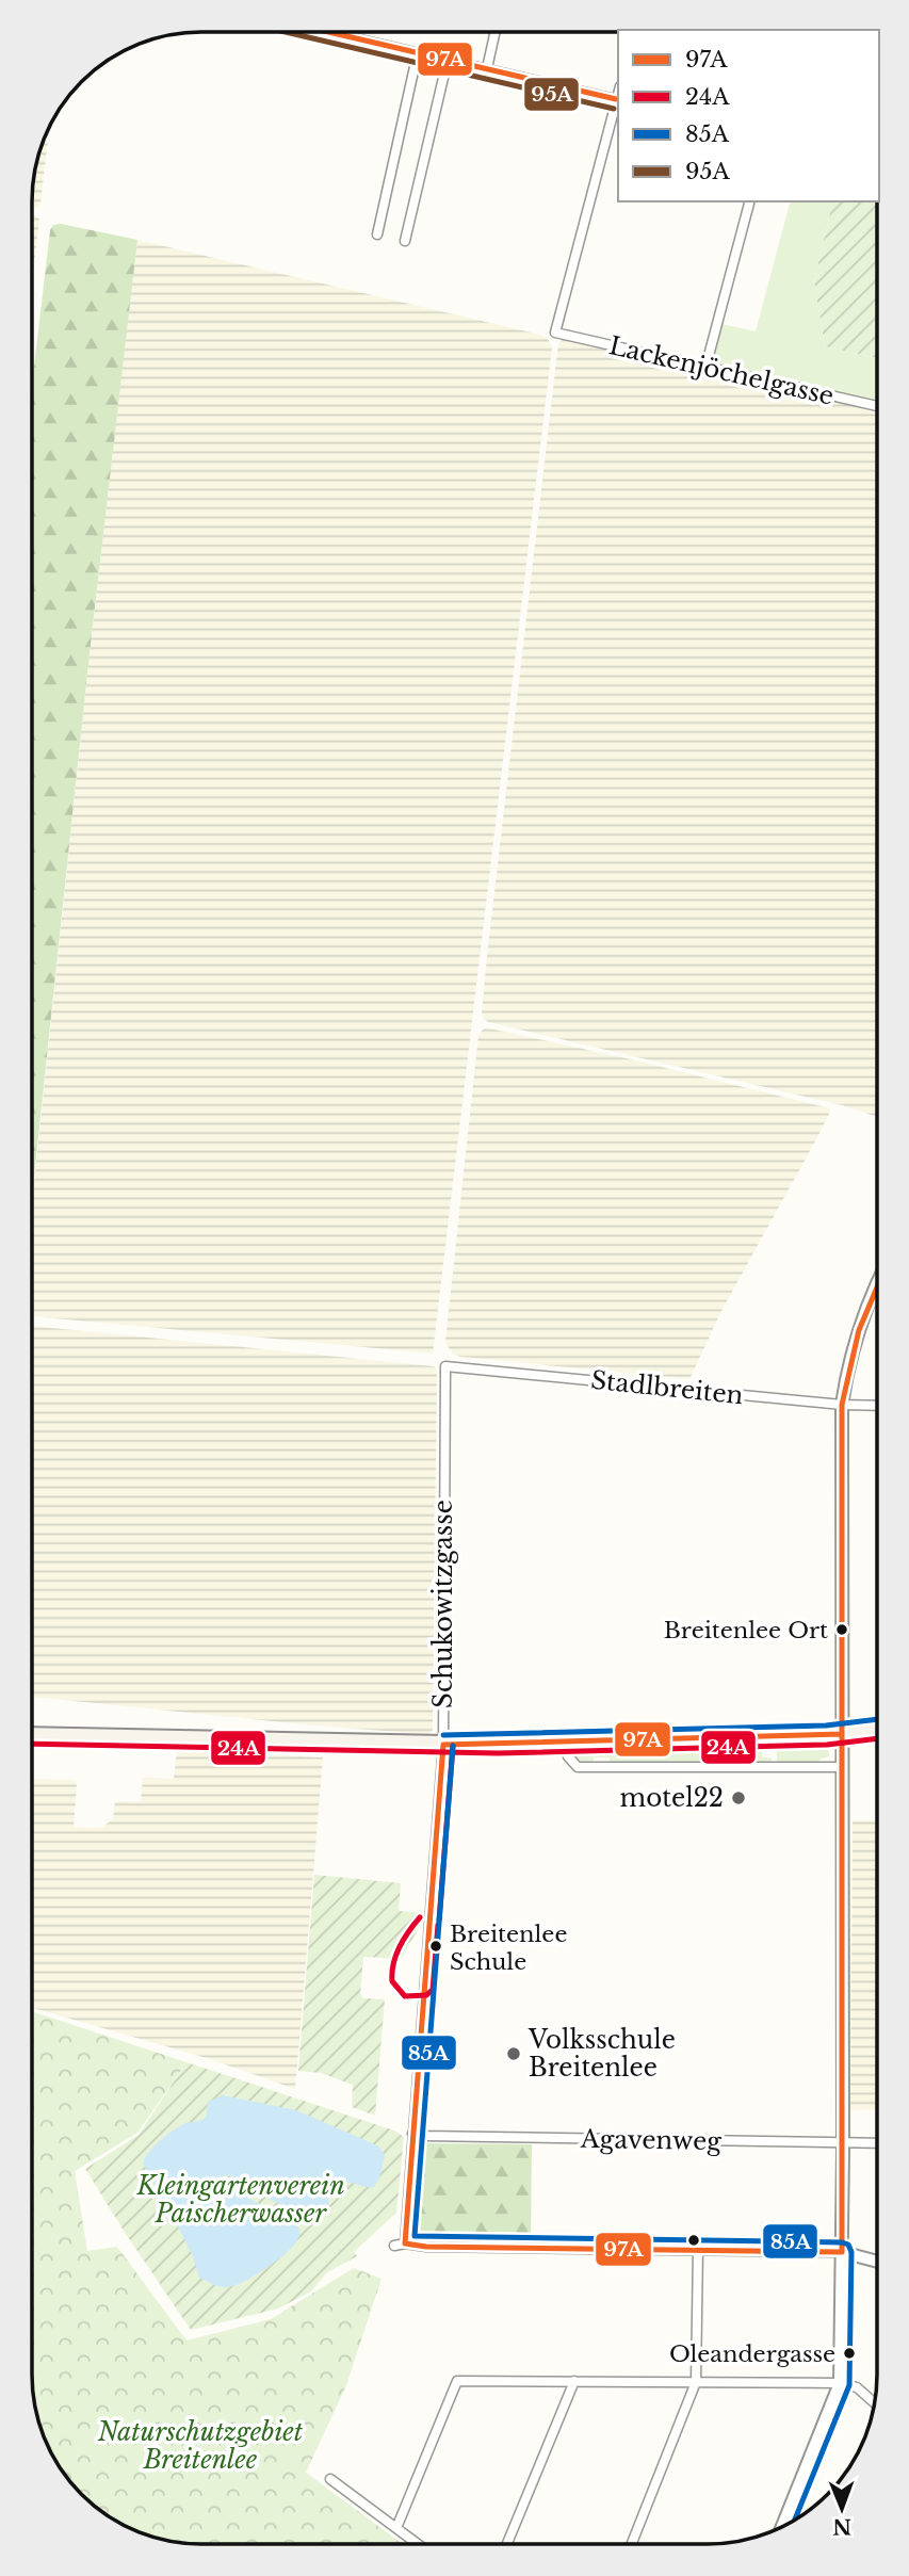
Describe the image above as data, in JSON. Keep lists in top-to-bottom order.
{
  "streets": {
    "street": [
      "Lackenjöchelgasse",
      "Stadlbreiten",
      "Schukowitzgasse",
      "Agavenweg"
    ]
  },
  "crossings": [
    ["Stadlbreiten", "Schukowitzgasse"],
    ["Schukowitzgasse", "Agavenweg"]
  ],
  "parks": ["Kleingartenverein Paischerwasser", "Naturschutzgebiet Breitenlee"],
  "places": [
    "Breitenlee Ort",
    "motel22",
    "Breitenlee Schule",
    "Volksschule Breitenlee",
    "Oleandergasse"
  ],
  "lines": [
    "transit line 97A",
    "transit line 95A",
    "transit line 85A",
    "transit line 24A"
  ],
  "legend": [
    "97A",
    "24A",
    "85A",
    "95A"
  ],
  "north": "bottom"
}
